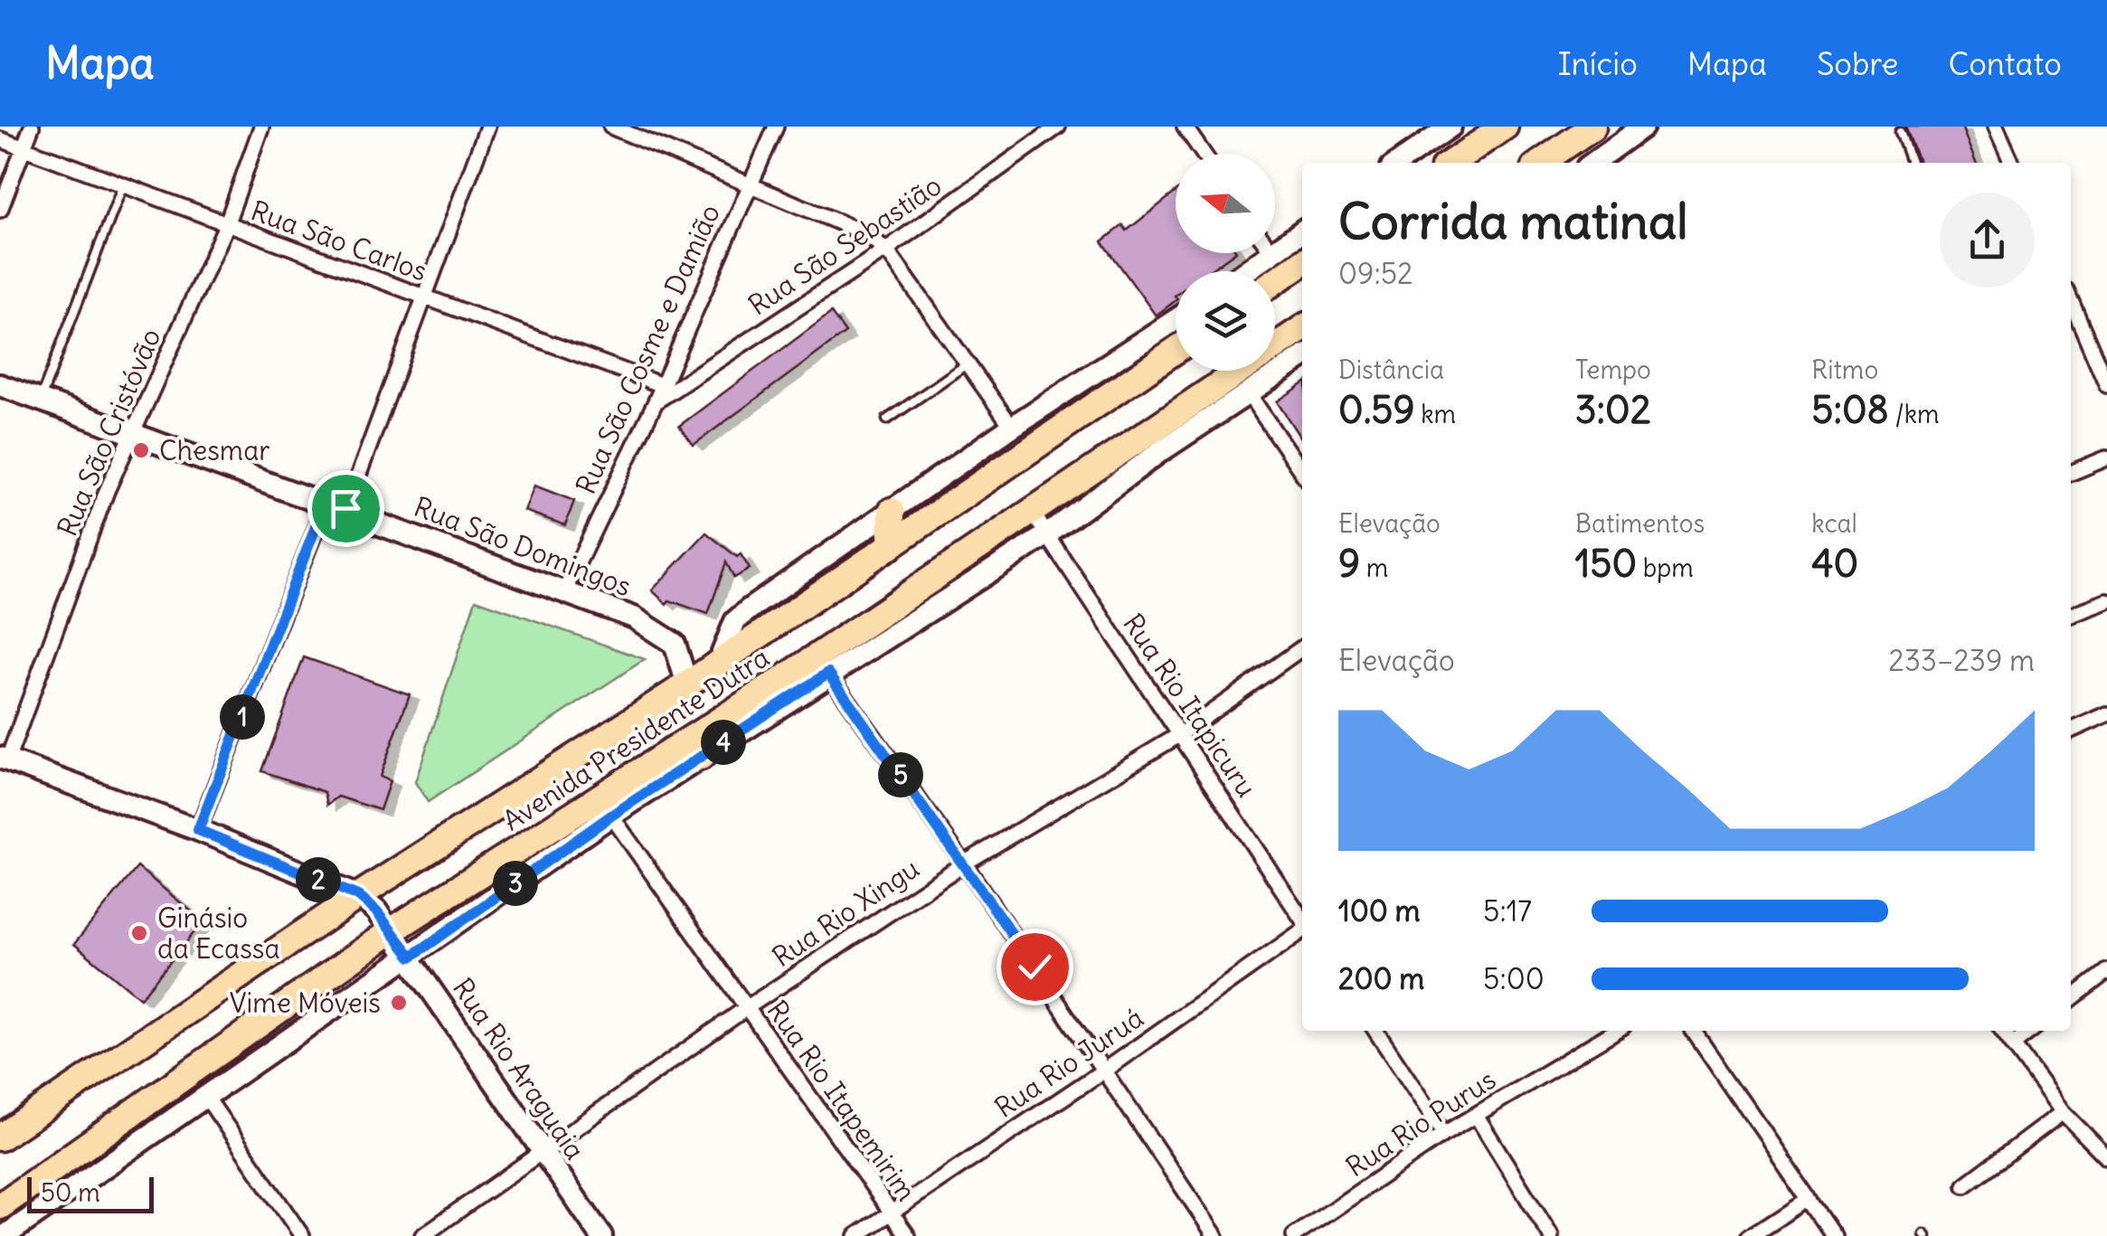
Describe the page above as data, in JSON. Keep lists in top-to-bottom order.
{
  "streets": {
    "highway": ["Avenida Presidente Dutra"],
    "street": [
      "Rua São Carlos",
      "Rua São Sebastião",
      "Rua São Cosme e Damião",
      "Rua São Cristóvão",
      "Rua São Domingos",
      "Rua Rio Itapicuru",
      "Rua Rio Xingu",
      "Rua Rio Juruá",
      "Rua Rio Araguaia",
      "Rua Rio Itapemirim",
      "Rua Rio Purus"
    ]
  },
  "crossings": [
    ["Rua São Carlos", "Rua São Cosme e Damião"],
    ["Rua São Carlos", "Rua São Cristóvão"],
    ["Rua São Sebastião", "Rua São Cosme e Damião"],
    ["Rua São Cosme e Damião", "Rua São Domingos"],
    ["Rua São Cristóvão", "Rua São Domingos"],
    ["Rua São Domingos", "Avenida Presidente Dutra"],
    ["Rua Rio Itapicuru", "Avenida Presidente Dutra"],
    ["Rua Rio Itapicuru", "Rua Rio Xingu"],
    ["Avenida Presidente Dutra", "Rua Rio Araguaia"],
    ["Avenida Presidente Dutra", "Rua Rio Itapemirim"],
    ["Rua Rio Xingu", "Rua Rio Araguaia"],
    ["Rua Rio Xingu", "Rua Rio Itapemirim"],
    ["Rua Rio Juruá", "Rua Rio Itapemirim"]
  ],
  "places": ["Chesmar", "Ginásio da Ecassa", "Vime Móveis"],
  "scale_bar": "50 m",
  "north": "left",
  "page": {
    "header": "Mapa",
    "nav": [
      "Início",
      "Mapa",
      "Sobre",
      "Contato"
    ],
    "heading": ["Corrida matinal", "09:52"],
    "stats": [
      ["Distância", "0.59 km"],
      ["Tempo", "3:02"],
      ["Ritmo", "5:08 /km"],
      ["Elevação", "9 m"],
      ["Batimentos", "150 bpm"],
      ["kcal", "40"]
    ],
    "chart": ["Elevação", "233–239 m"],
    "pins": [
      "1",
      "4",
      "5",
      "2",
      "3"
    ],
    "list": [
      {
        "name": "100 m",
        "note": "5:17"
      },
      {
        "name": "200 m",
        "note": "5:00"
      }
    ],
    "scale": "50 m"
  }
}
